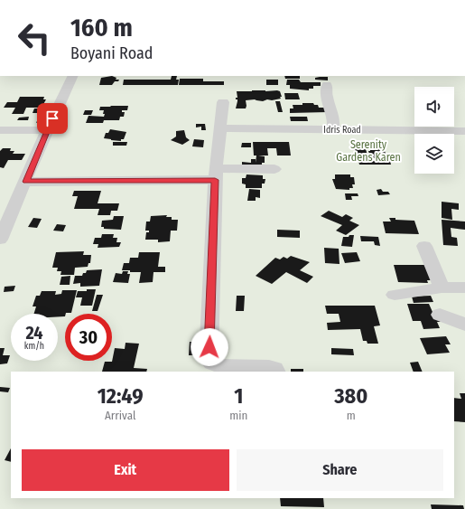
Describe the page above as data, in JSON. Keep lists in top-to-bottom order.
{
  "streets": {
    "street": ["Idris Road"]
  },
  "parks": ["Serenity Gardens Karen"],
  "page": {
    "turn": ["160 m", "Boyani Road"],
    "speed": "24 km/h",
    "limit": "30",
    "eta": [
      "12:49",
      "Arrival",
      "1",
      "min",
      "380",
      "m"
    ],
    "buttons": ["Exit", "Share"]
  }
}
